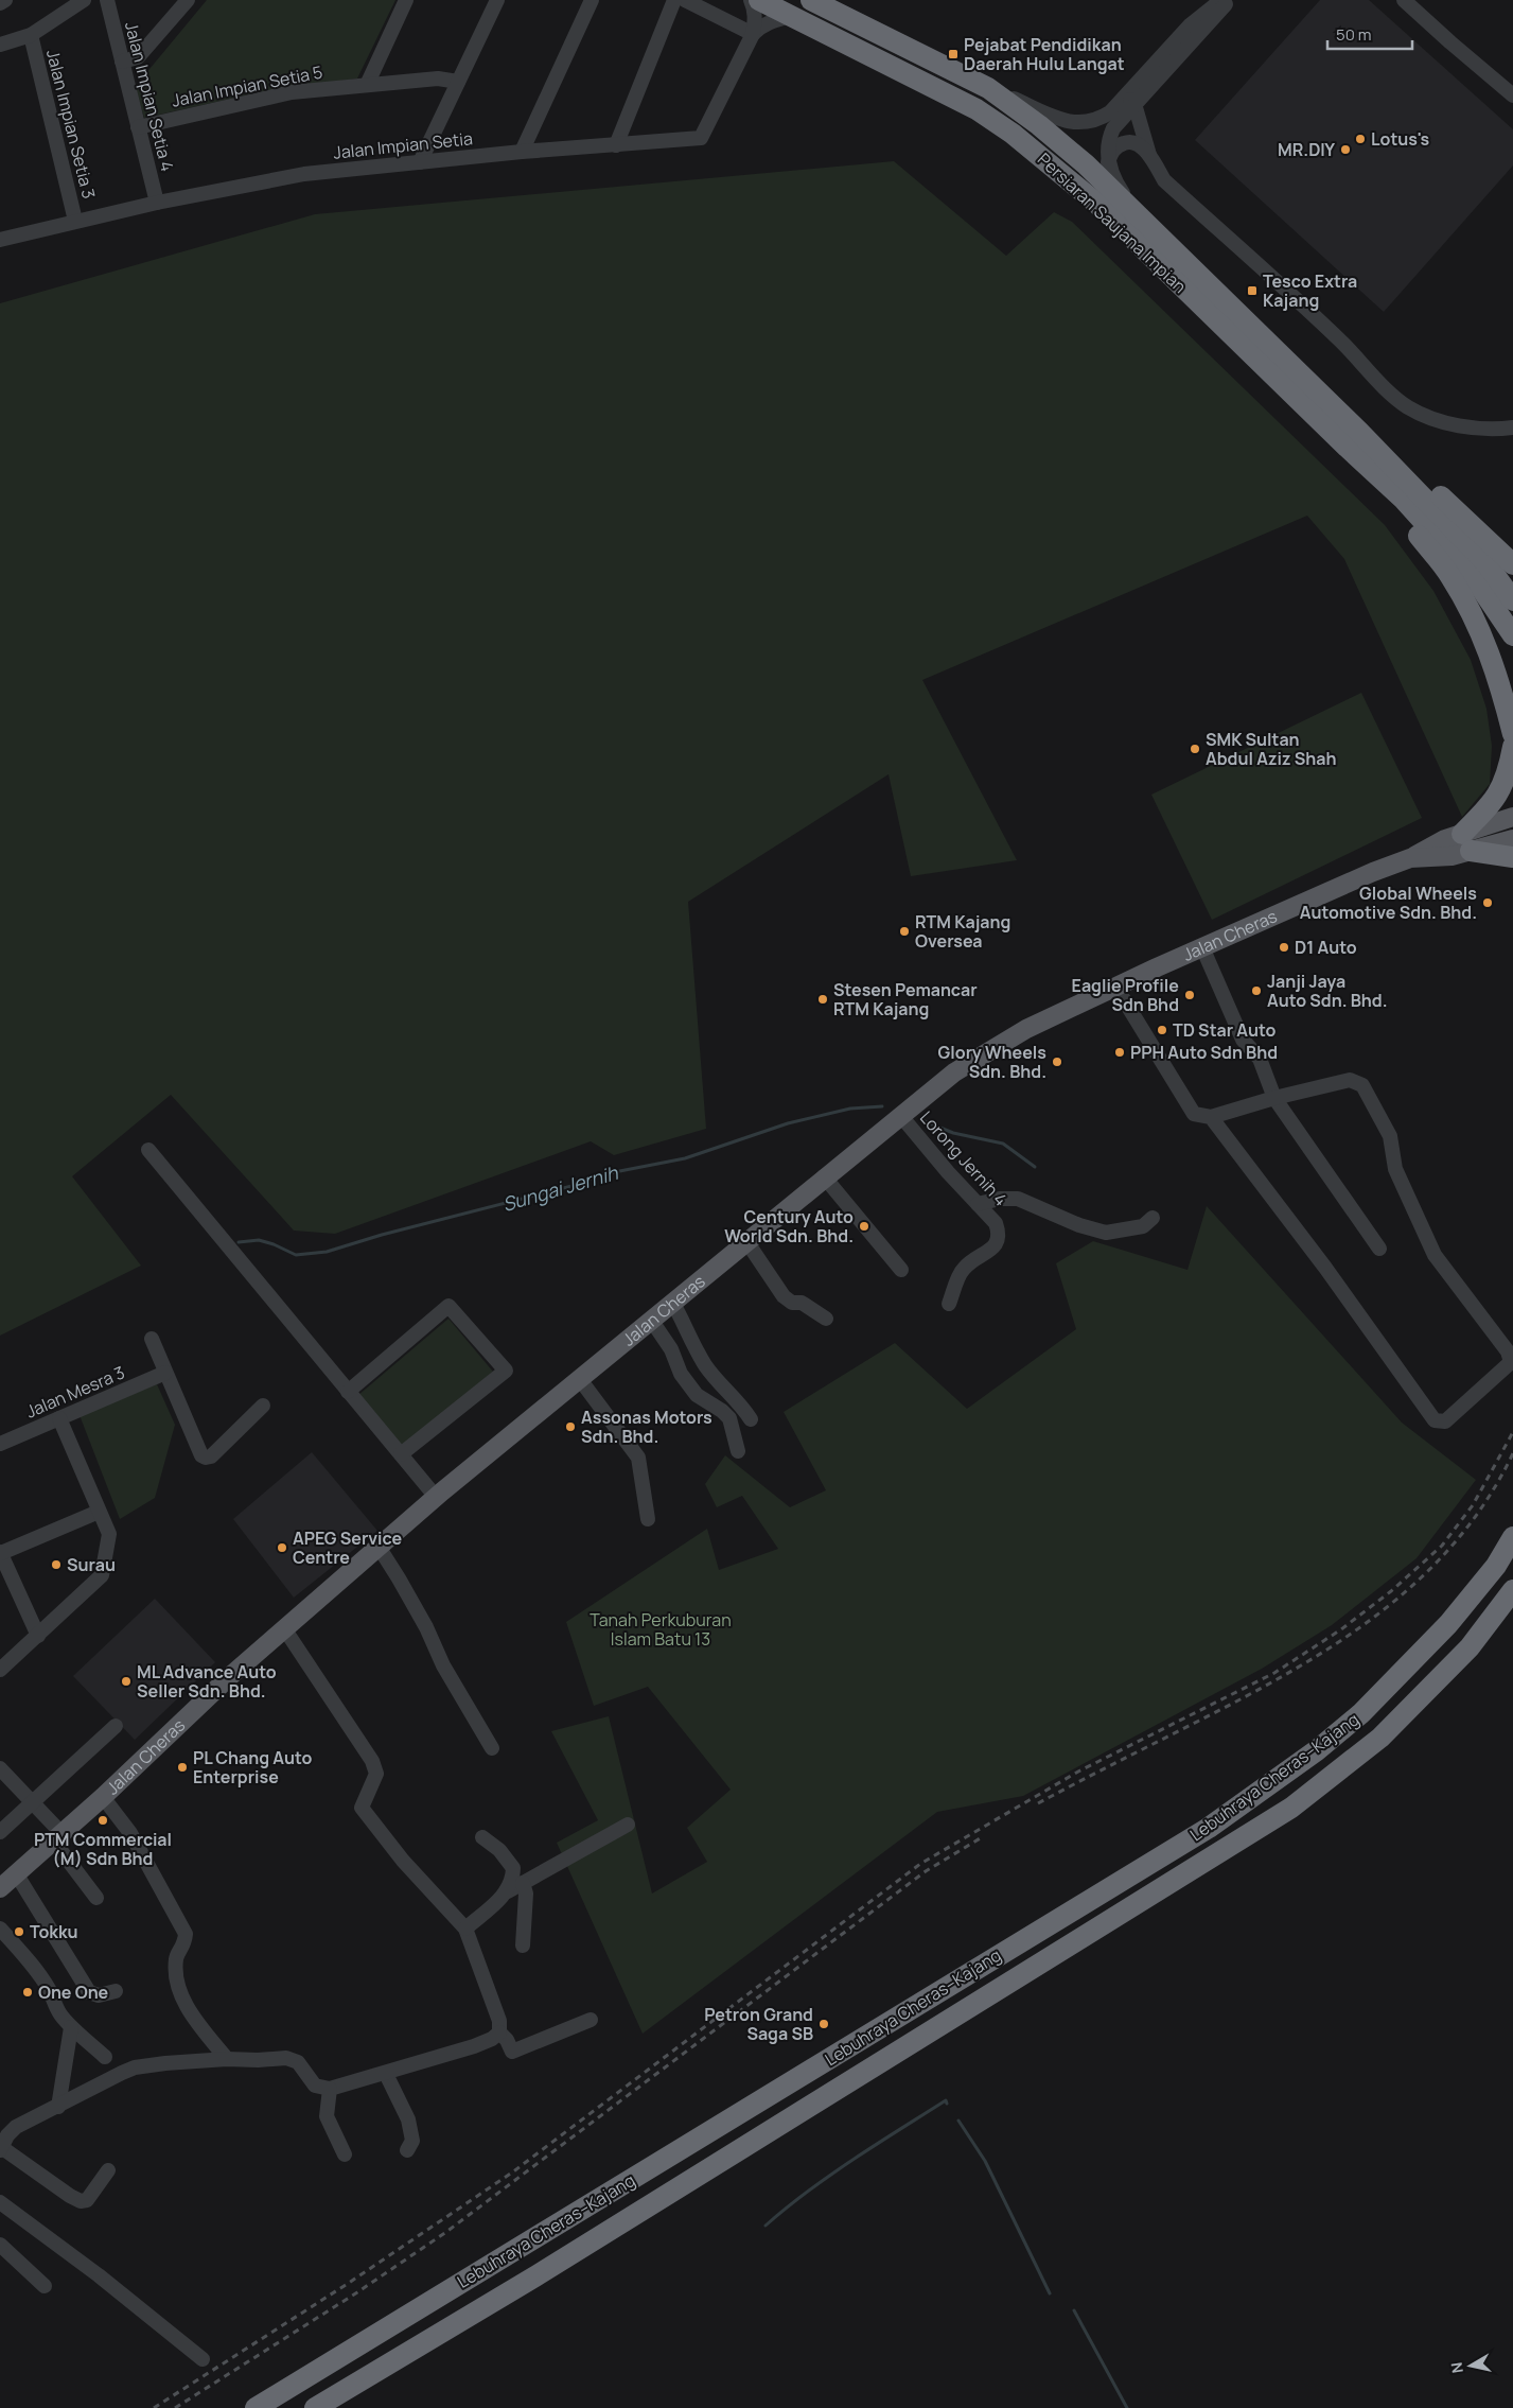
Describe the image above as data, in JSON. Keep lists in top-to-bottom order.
{
  "streets": {
    "highway": ["Persiaran Saujana Impian", "Lebuhraya Cheras–Kajang"],
    "main road": ["Jalan Cheras"],
    "street": [
      "Jalan Impian Setia 5",
      "Jalan Impian Setia 4",
      "Jalan Impian Setia 3",
      "Jalan Impian Setia",
      "Lorong Jernih 4",
      "Jalan Mesra 3"
    ]
  },
  "crossings": [
    ["Jalan Impian Setia 5", "Jalan Impian Setia 4"],
    ["Jalan Impian Setia 4", "Jalan Impian Setia"],
    ["Jalan Impian Setia 3", "Jalan Impian Setia"],
    ["Jalan Cheras", "Lorong Jernih 4"]
  ],
  "water": ["Sungai Jernih"],
  "parks": ["Tanah Perkuburan Islam Batu 13"],
  "places": {
    "transit": ["Pejabat Pendidikan Daerah Hulu Langat", "Tesco Extra Kajang"],
    "other": [
      "Lotus's",
      "MR.DIY",
      "SMK Sultan Abdul Aziz Shah",
      "Global Wheels Automotive Sdn. Bhd.",
      "RTM Kajang Oversea",
      "D1 Auto",
      "Janji Jaya Auto Sdn. Bhd.",
      "Eaglie Profile Sdn Bhd",
      "Stesen Pemancar RTM Kajang",
      "TD Star Auto",
      "PPH Auto Sdn Bhd",
      "Glory Wheels Sdn. Bhd.",
      "Century Auto World Sdn. Bhd.",
      "Assonas Motors Sdn. Bhd.",
      "APEG Service Centre",
      "Surau",
      "ML Advance Auto Seller Sdn. Bhd.",
      "PL Chang Auto Enterprise",
      "PTM Commercial (M) Sdn Bhd",
      "Tokku",
      "One One",
      "Petron Grand Saga SB"
    ]
  },
  "scale_bar": "50 m",
  "north": "left"
}
